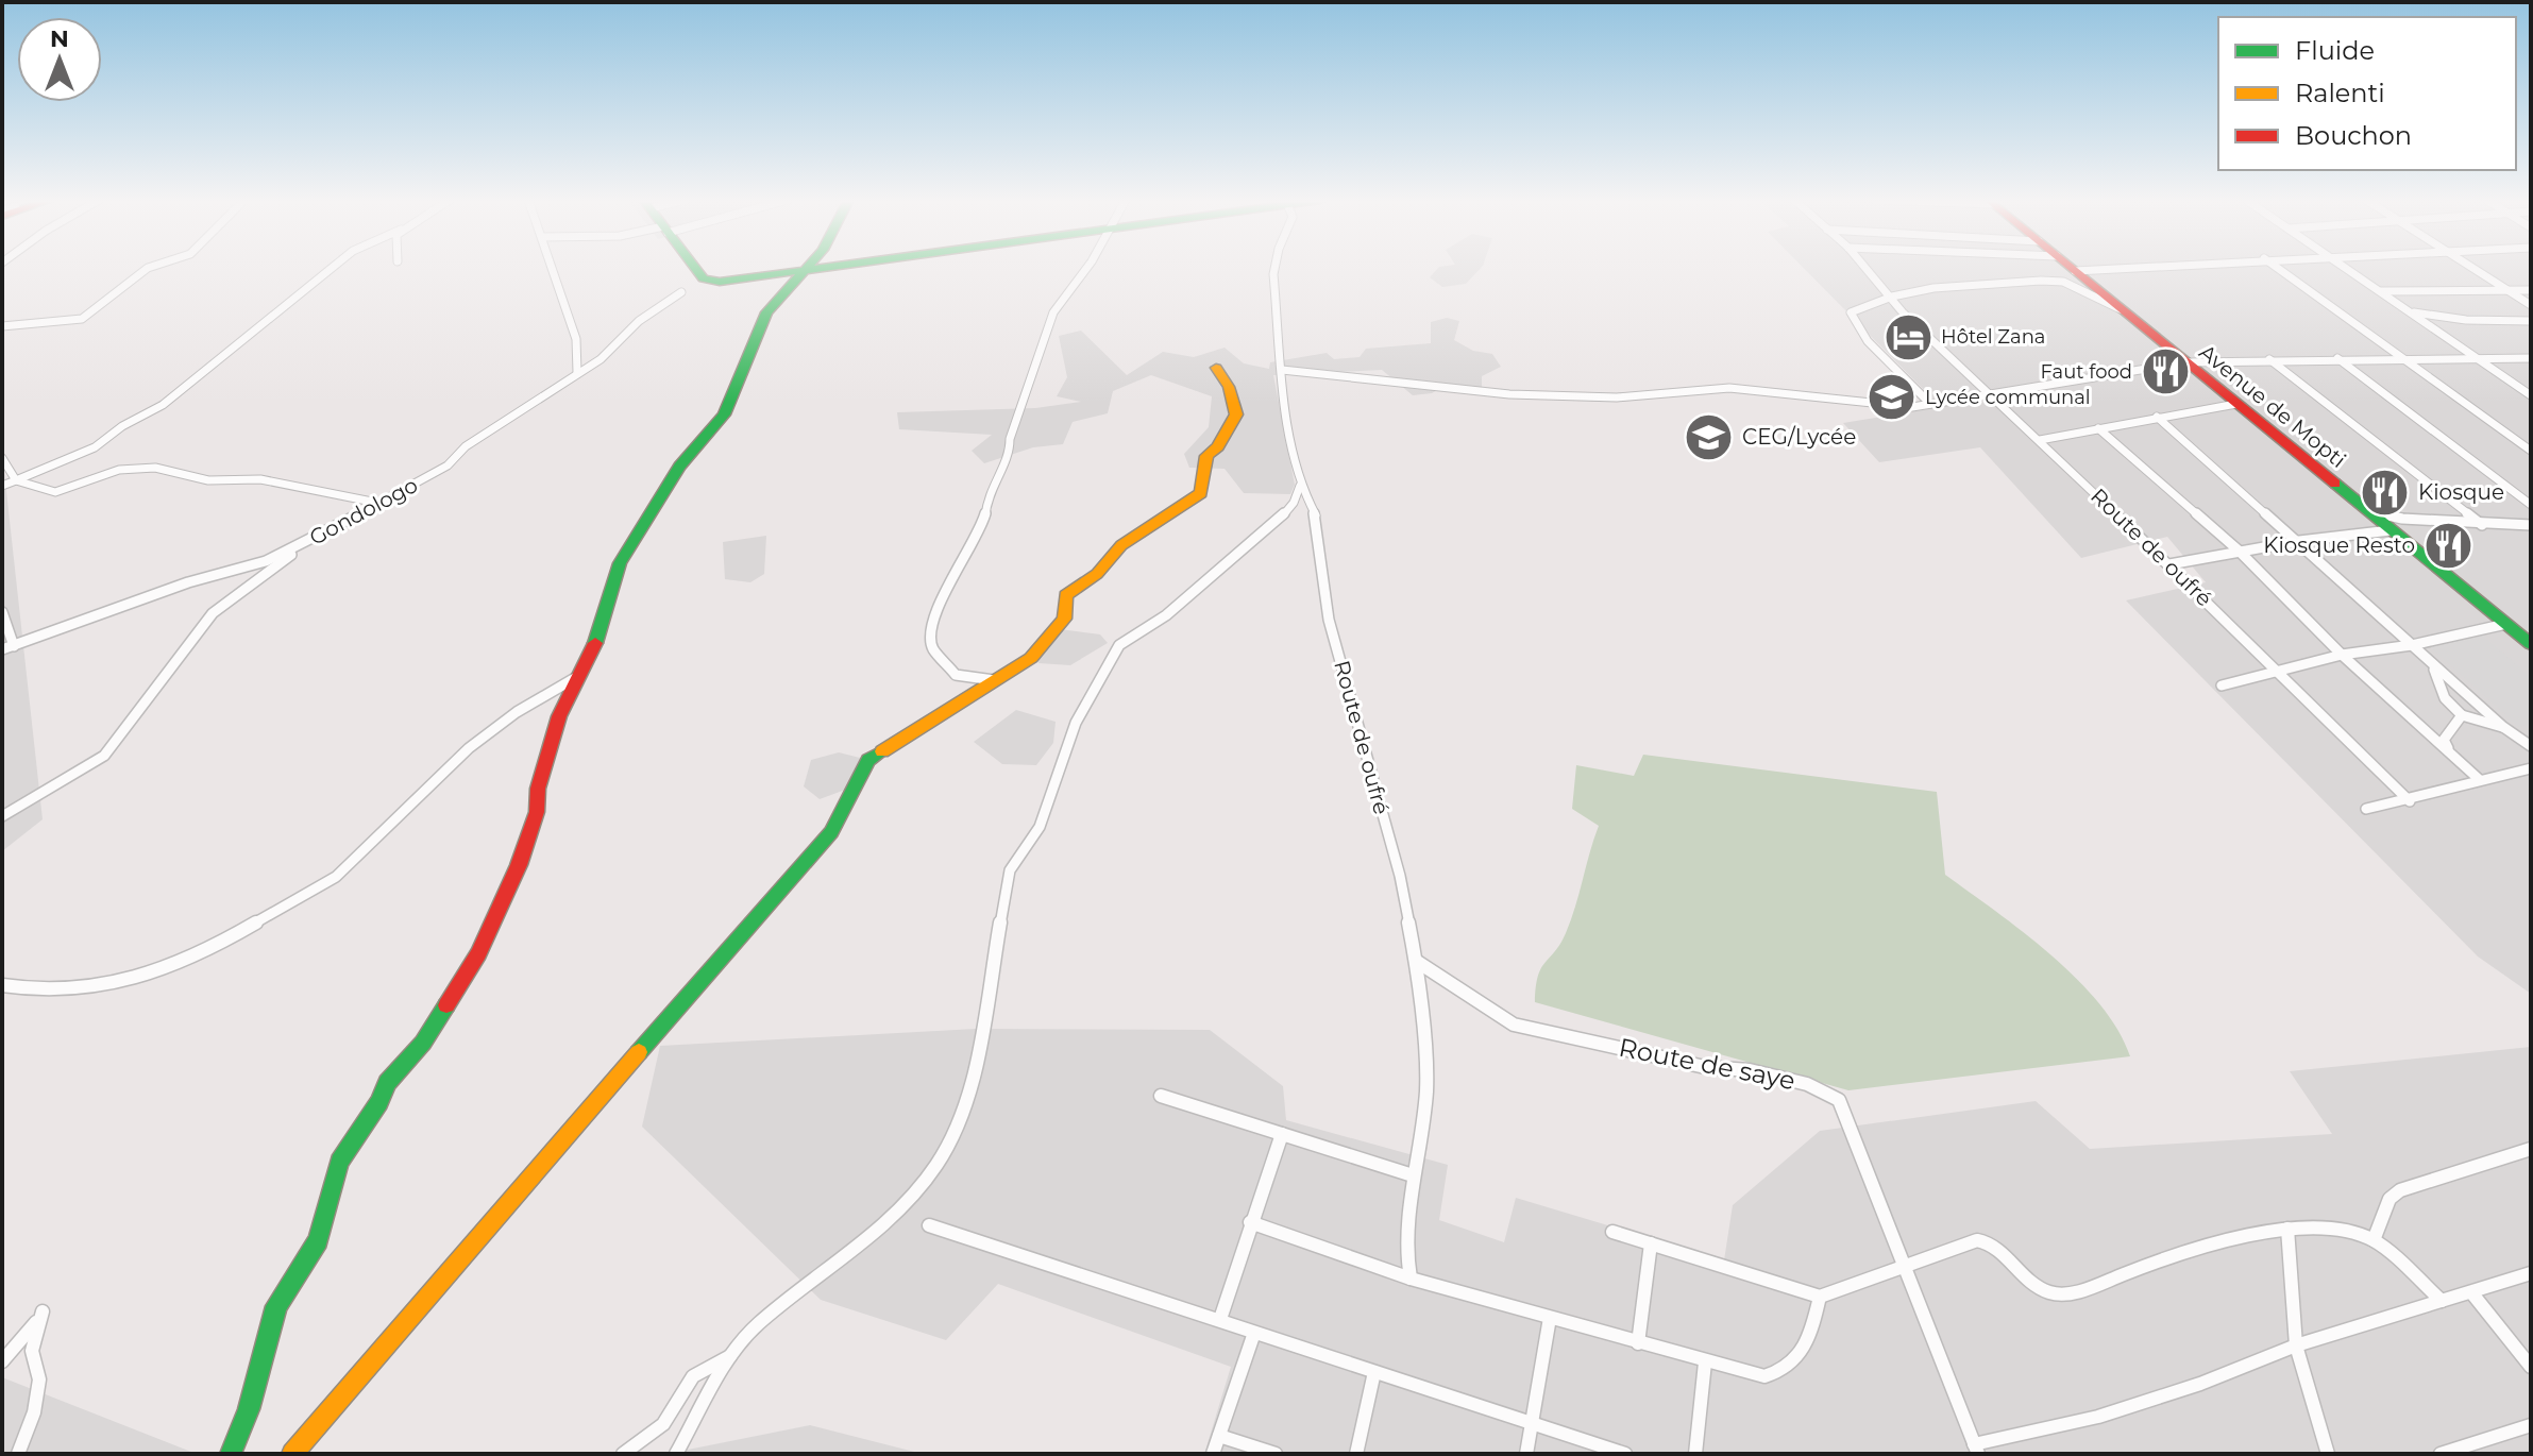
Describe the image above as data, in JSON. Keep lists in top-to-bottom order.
{
  "streets": {
    "street": [
      "Avenue de Mopti",
      "Gondologo",
      "Route de oufré",
      "Route de saye"
    ]
  },
  "crossings": [
    ["Route de oufré", "Route de saye"]
  ],
  "places": {
    "hotel": ["Hôtel Zana"],
    "restaurant": ["Faut food", "Kiosque", "Kiosque Resto"],
    "school or university": ["Lycée communal", "CEG/Lycée"]
  },
  "legend": ["Fluide", "Ralenti", "Bouchon"],
  "north": "top"
}
